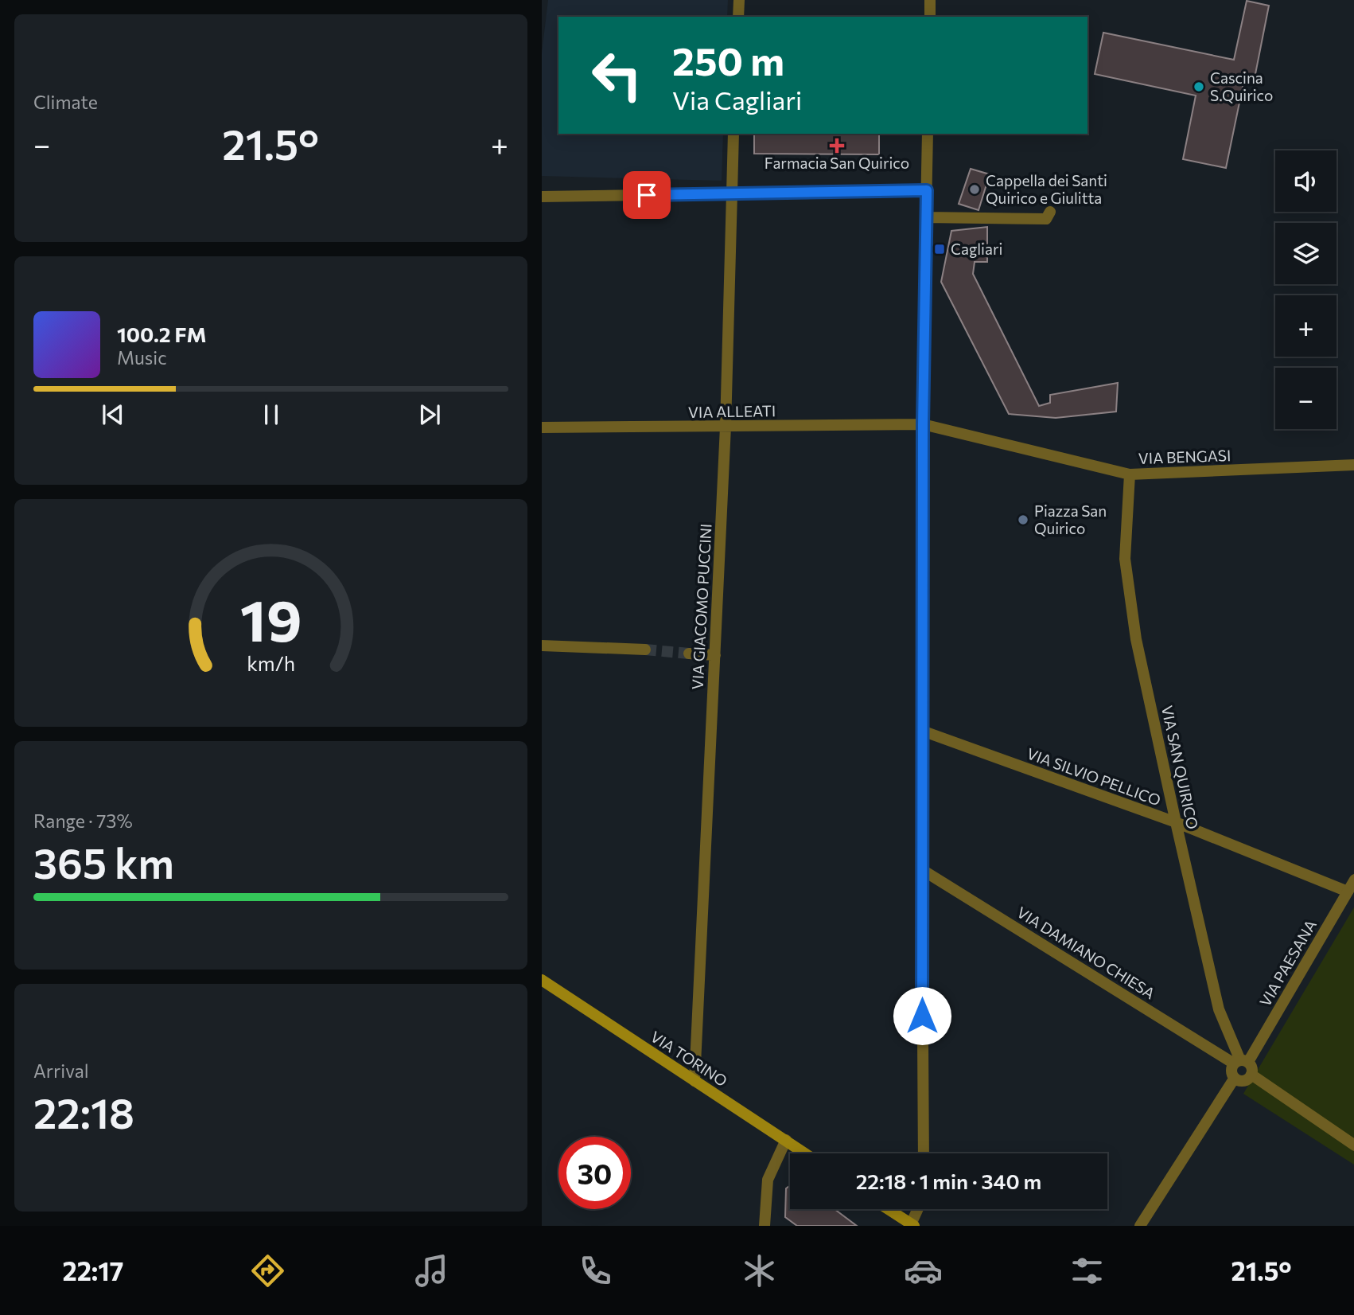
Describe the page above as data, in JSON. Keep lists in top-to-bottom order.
{
  "streets": {
    "main road": ["VIA TORINO"],
    "street": [
      "VIA ALLEATI",
      "VIA BENGASI",
      "VIA GIACOMO PUCCINI",
      "VIA SAN QUIRICO",
      "VIA SILVIO PELLICO",
      "VIA DAMIANO CHIESA",
      "VIA PAESANA"
    ]
  },
  "crossings": [
    ["VIA ALLEATI", "VIA BENGASI"],
    ["VIA ALLEATI", "VIA GIACOMO PUCCINI"],
    ["VIA BENGASI", "VIA SAN QUIRICO"],
    ["VIA GIACOMO PUCCINI", "VIA TORINO"],
    ["VIA SAN QUIRICO", "VIA SILVIO PELLICO"],
    ["VIA SAN QUIRICO", "VIA DAMIANO CHIESA"],
    ["VIA SAN QUIRICO", "VIA PAESANA"],
    ["VIA SILVIO PELLICO", "VIA PAESANA"],
    ["VIA DAMIANO CHIESA", "VIA PAESANA"]
  ],
  "places": {
    "other": ["Cascina S.Quirico", "Cappella dei Santi Quirico e Giulitta", "Piazza San Quirico"],
    "health": ["Farmacia San Quirico"],
    "transit": ["Cagliari"]
  },
  "page": {
    "tile": [
      "Climate",
      ["Range · 73%", "365 km"],
      ["Arrival", "22:18"]
    ],
    "turn": ["250 m", "Via Cagliari"],
    "heat": ["−", "21.5°", "+"],
    "map_buttons": ["+", "−"],
    "song": ["100.2 FM", "Music"],
    "limit": "30",
    "trip": "22:18 · 1 min · 340 m",
    "tabs": ["22:17", "21.5°"],
    "gauge": ["19", "km/h"]
  }
}
